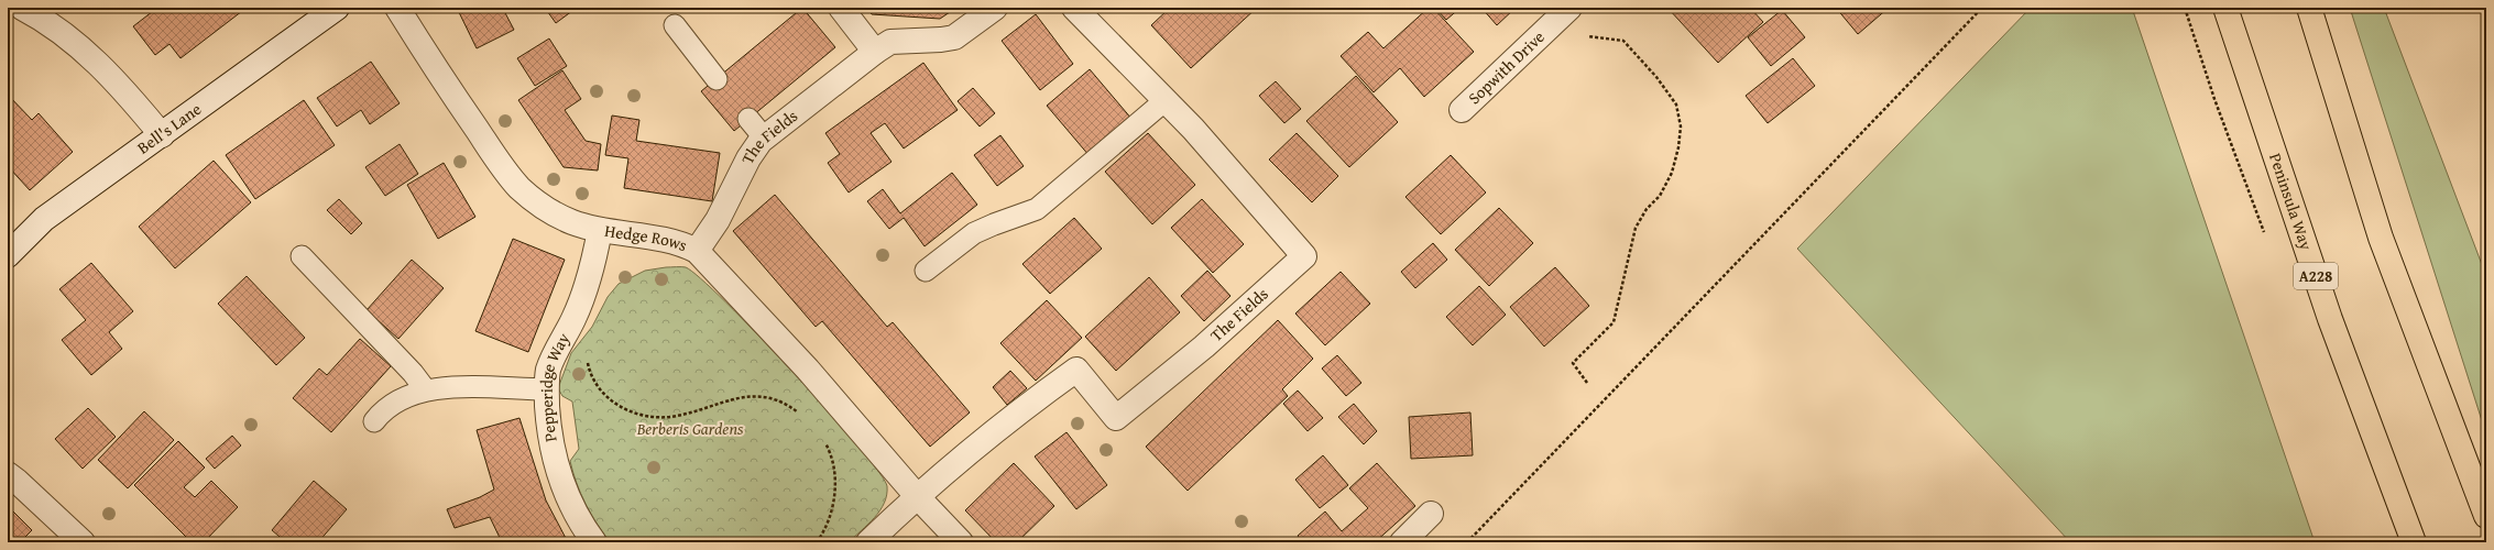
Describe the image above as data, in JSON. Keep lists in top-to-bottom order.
{
  "streets": {
    "main road": ["Peninsula Way", "A228"],
    "street": [
      "Sopwith Drive",
      "Bell's Lane",
      "The Fields",
      "Hedge Rows",
      "Pepperidge Way"
    ]
  },
  "crossings": [
    ["The Fields", "Hedge Rows"],
    ["Hedge Rows", "Pepperidge Way"]
  ],
  "parks": ["Berberis Gardens"]
}
